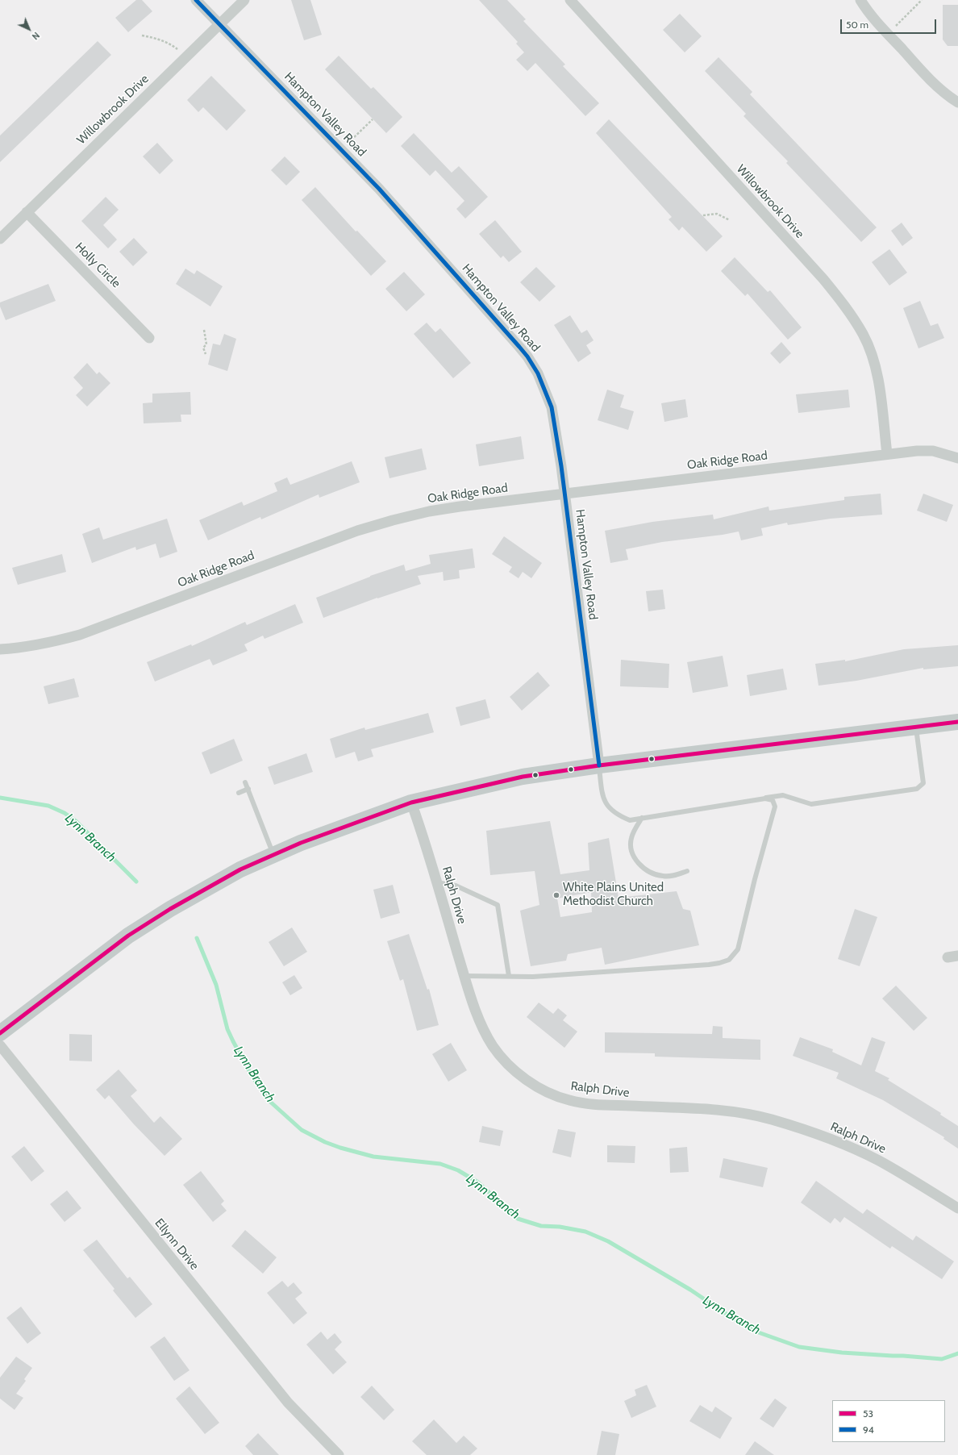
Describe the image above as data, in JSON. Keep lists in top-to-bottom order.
{
  "streets": {
    "street": [
      "Willowbrook Drive",
      "Hampton Valley Road",
      "Holly Circle",
      "Oak Ridge Road",
      "Ralph Drive",
      "Ellynn Drive"
    ]
  },
  "crossings": [
    ["Willowbrook Drive", "Hampton Valley Road"],
    ["Willowbrook Drive", "Holly Circle"],
    ["Willowbrook Drive", "Oak Ridge Road"],
    ["Hampton Valley Road", "Oak Ridge Road"]
  ],
  "water": ["Lynn Branch"],
  "places": ["White Plains United Methodist Church"],
  "lines": ["transit line 94", "transit line 53"],
  "legend": ["53", "94"],
  "scale_bar": "50 m",
  "north": "bottom right"
}
